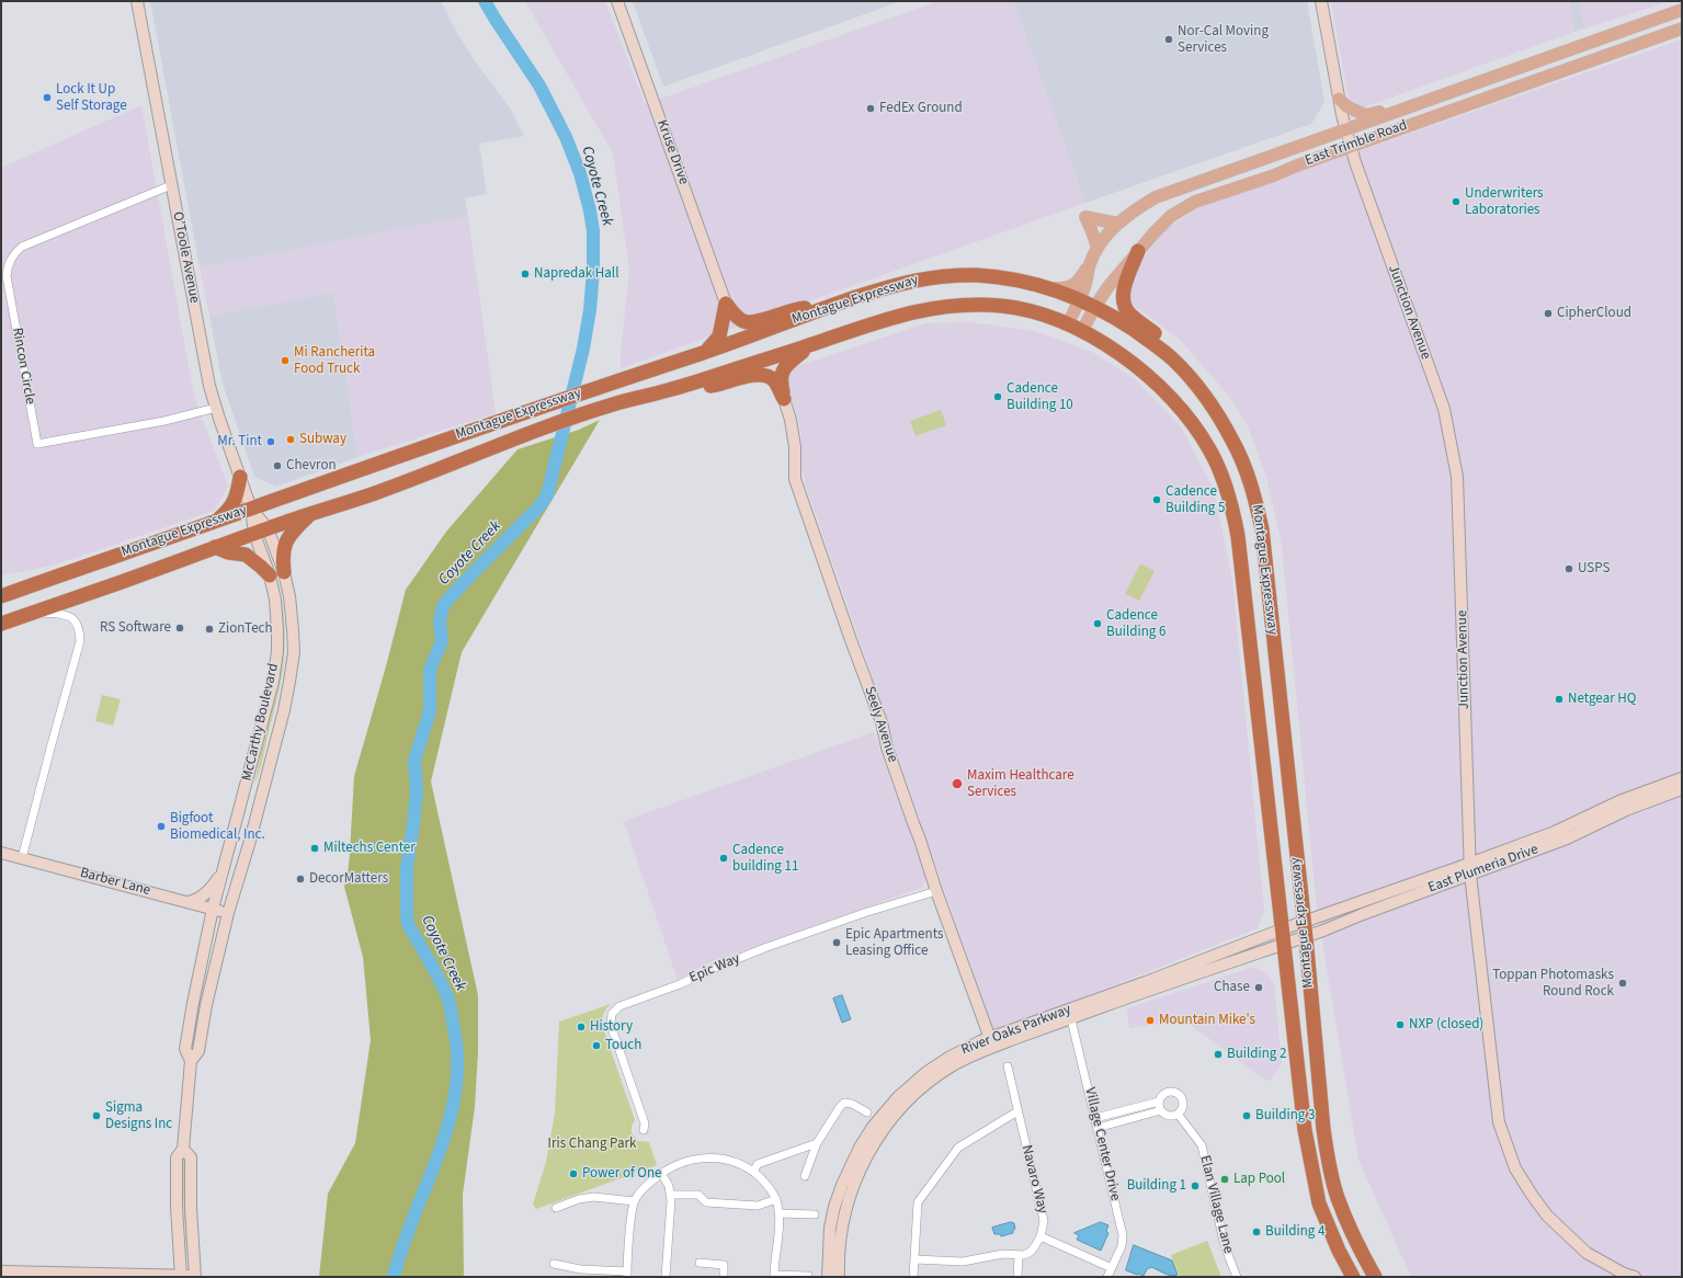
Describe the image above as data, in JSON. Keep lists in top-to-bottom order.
{
  "streets": {
    "highway": ["Montague Expressway"],
    "main road": ["East Trimble Road"],
    "street": [
      "Kruse Drive",
      "O’Toole Avenue",
      "Junction Avenue",
      "Rincon Circle",
      "McCarthy Boulevard",
      "Seely Avenue",
      "East Plumeria Drive",
      "Barber Lane",
      "Epic Way",
      "River Oaks Parkway",
      "Village Center Drive",
      "Navaro Way",
      "Elan Village Lane"
    ]
  },
  "crossings": [
    ["East Trimble Road", "Montague Expressway"],
    ["East Trimble Road", "Junction Avenue"],
    ["O’Toole Avenue", "Montague Expressway"],
    ["O’Toole Avenue", "Rincon Circle"],
    ["O’Toole Avenue", "McCarthy Boulevard"],
    ["Montague Expressway", "McCarthy Boulevard"],
    ["Montague Expressway", "East Plumeria Drive"],
    ["Montague Expressway", "River Oaks Parkway"],
    ["Junction Avenue", "East Plumeria Drive"],
    ["McCarthy Boulevard", "Barber Lane"],
    ["Seely Avenue", "Epic Way"],
    ["Seely Avenue", "River Oaks Parkway"],
    ["East Plumeria Drive", "River Oaks Parkway"],
    ["River Oaks Parkway", "Village Center Drive"]
  ],
  "water": ["Coyote Creek"],
  "parks": ["Iris Chang Park"],
  "places": [
    "Nor-Cal Moving Services",
    "Lock It Up Self Storage",
    "FedEx Ground",
    "Underwriters Laboratories",
    "Napredak Hall",
    "CipherCloud",
    "Mi Rancherita Food Truck",
    "Cadence Building 10",
    "Subway",
    "Mr. Tint",
    "Chevron",
    "Cadence Building 5",
    "USPS",
    "Cadence Building 6",
    "RS Software",
    "ZionTech",
    "Netgear HQ",
    "Maxim Healthcare Services",
    "Bigfoot Biomedical, Inc.",
    "Miltechs Center",
    "Cadence building 11",
    "DecorMatters",
    "Epic Apartments Leasing Office",
    "Toppan Photomasks Round Rock",
    "Chase",
    "Mountain Mike's",
    "NXP (closed)",
    "History",
    "Touch",
    "Building 2",
    "Sigma Designs Inc",
    "Building 3",
    "Power of One",
    "Lap Pool",
    "Building 1",
    "Building 4"
  ]
}
